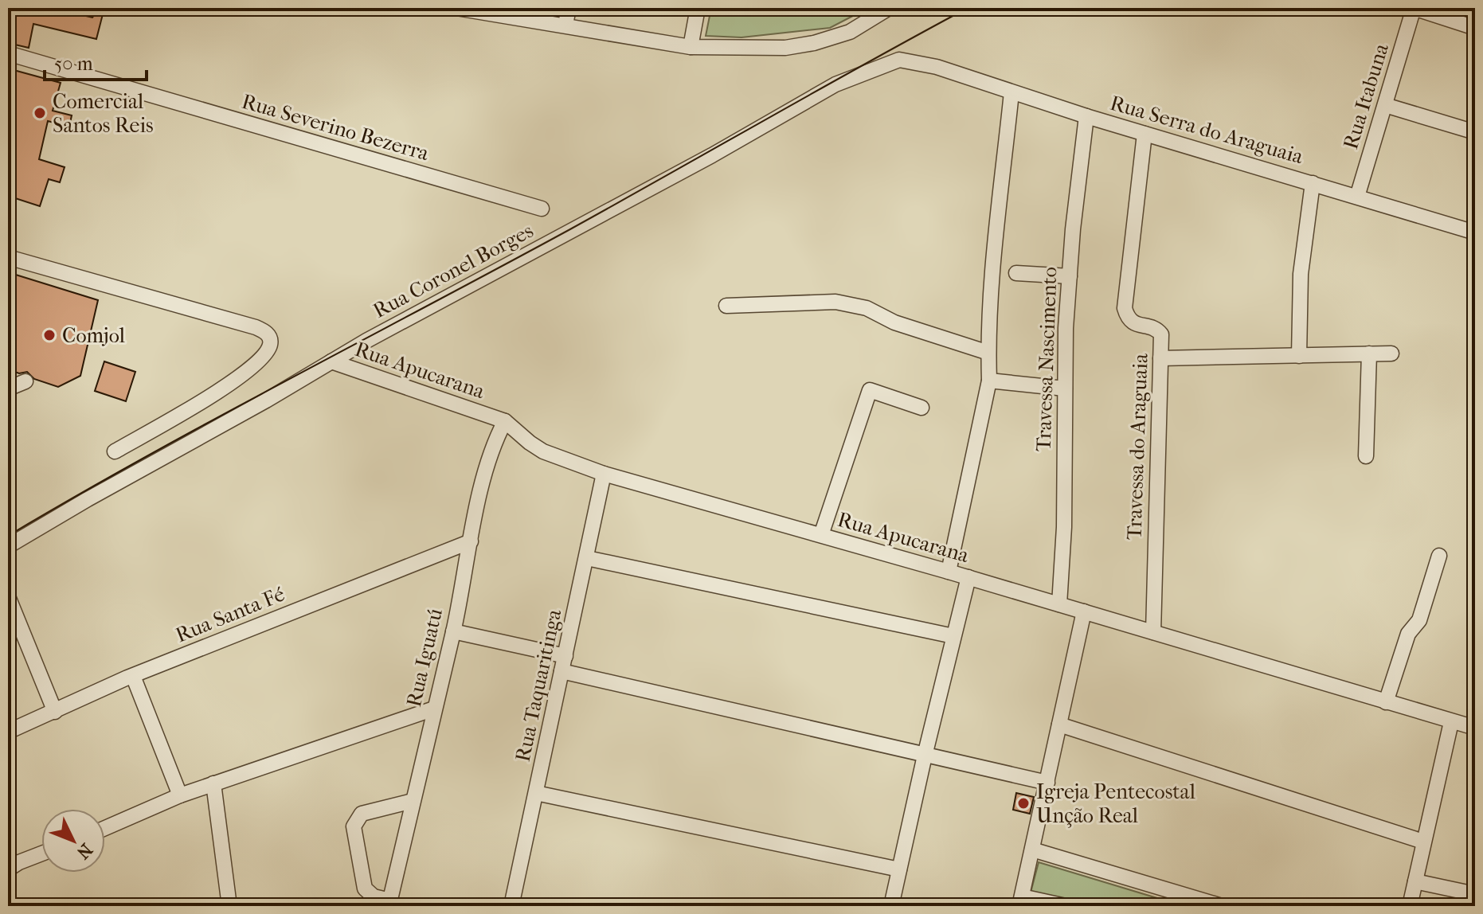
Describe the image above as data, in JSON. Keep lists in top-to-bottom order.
{
  "streets": {
    "street": [
      "Rua Itabuna",
      "Rua Severino Bezerra",
      "Rua Serra do Araguaia",
      "Rua Coronel Borges",
      "Travessa Nascimento",
      "Rua Apucarana",
      "Travessa do Araguaia",
      "Rua Santa Fé",
      "Rua Iguatú",
      "Rua Taquaritinga"
    ]
  },
  "crossings": [
    ["Rua Itabuna", "Rua Serra do Araguaia"],
    ["Rua Serra do Araguaia", "Rua Coronel Borges"],
    ["Rua Serra do Araguaia", "Travessa Nascimento"],
    ["Rua Serra do Araguaia", "Travessa do Araguaia"],
    ["Rua Coronel Borges", "Rua Apucarana"],
    ["Travessa Nascimento", "Rua Apucarana"],
    ["Rua Apucarana", "Travessa do Araguaia"],
    ["Rua Apucarana", "Rua Iguatú"],
    ["Rua Apucarana", "Rua Taquaritinga"],
    ["Rua Santa Fé", "Rua Iguatú"]
  ],
  "places": ["Comercial Santos Reis", "Comjol", "Igreja Pentecostal Unção Real"],
  "scale_bar": "50 m",
  "north": "bottom right"
}
